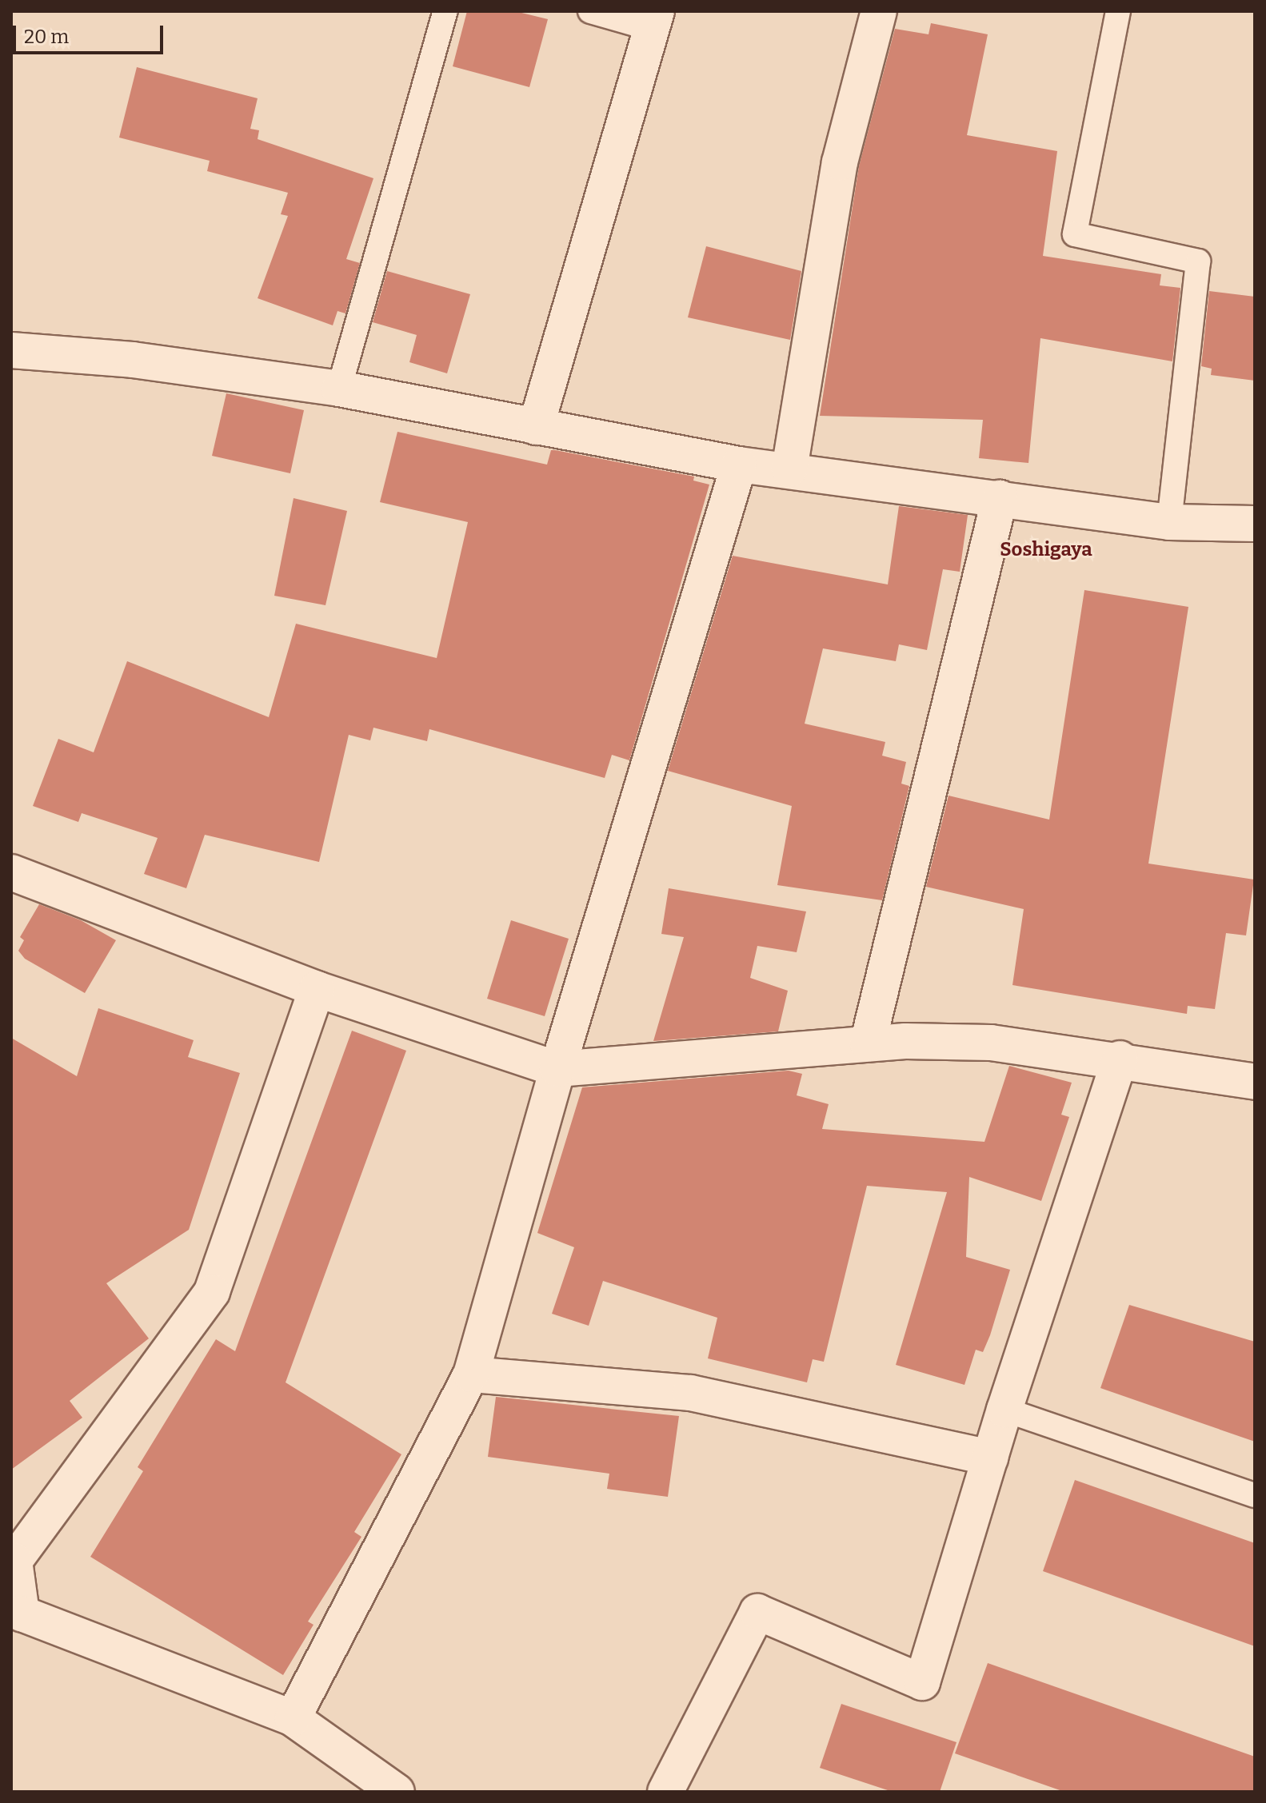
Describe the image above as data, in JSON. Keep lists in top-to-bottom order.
{
  "districts": ["Soshigaya"],
  "scale_bar": "20 m"
}
